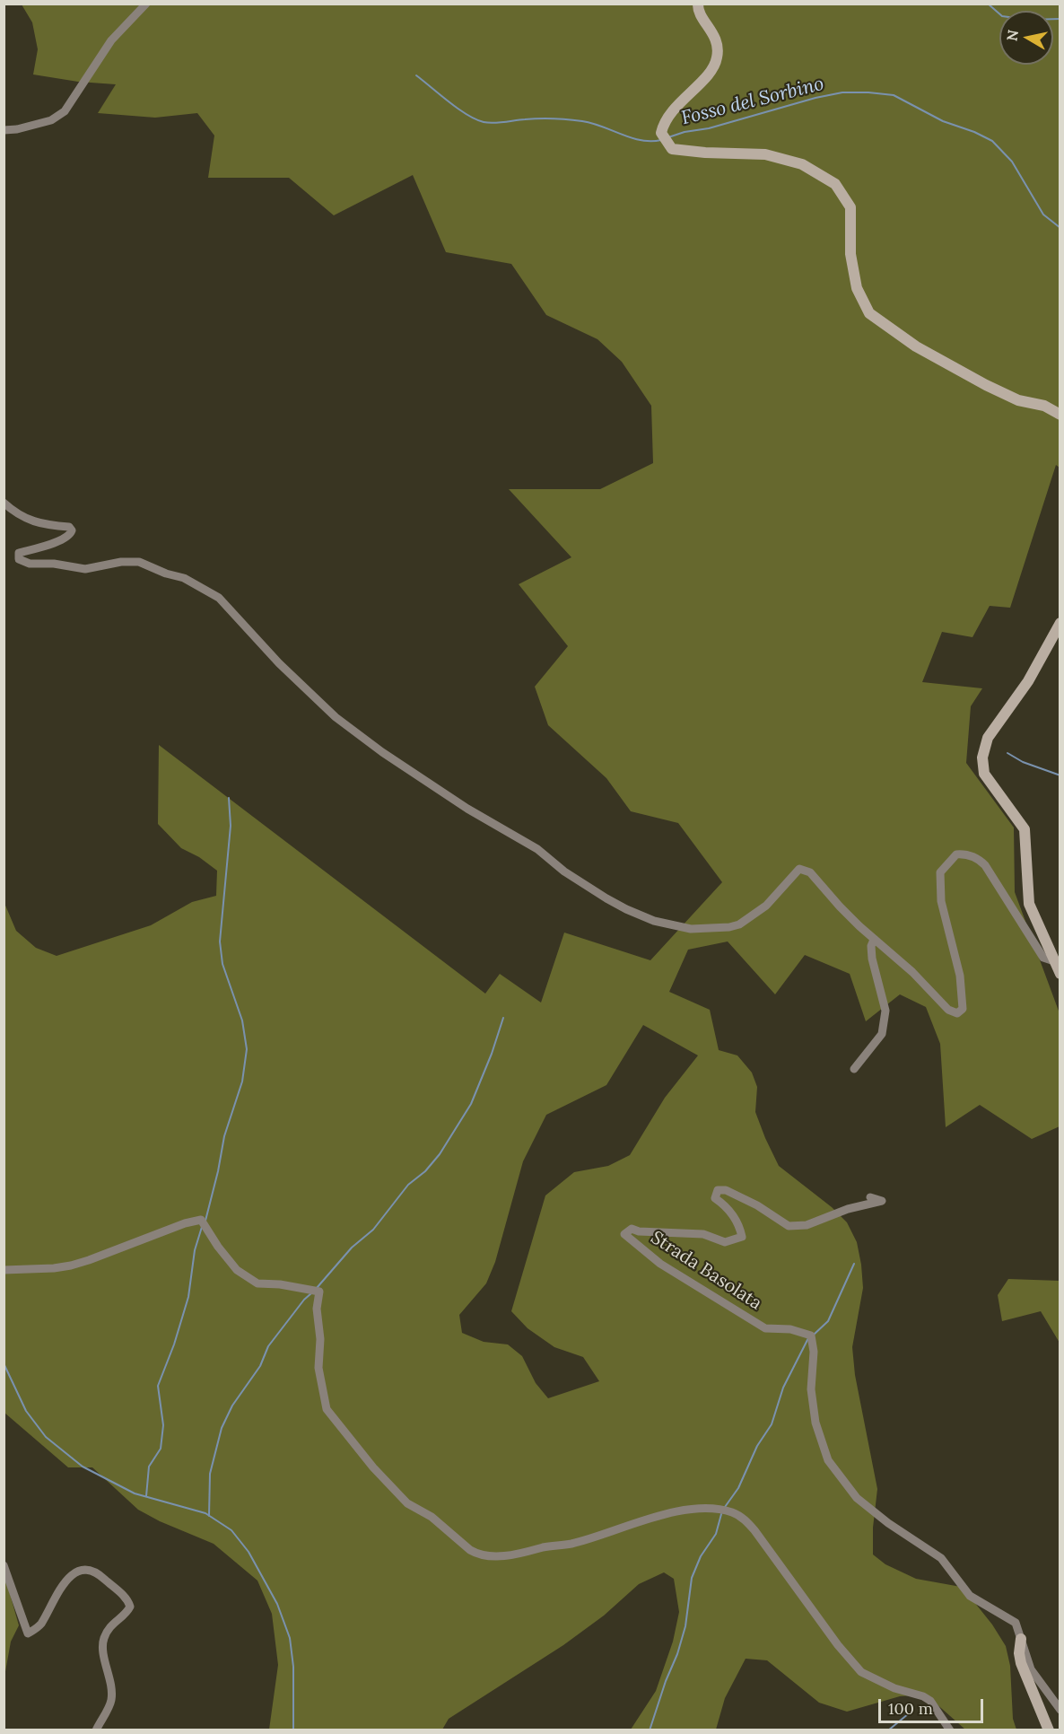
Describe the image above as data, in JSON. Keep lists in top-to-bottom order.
{
  "streets": {
    "street": ["Strada Basolata"]
  },
  "water": ["Fosso del Sorbino"],
  "scale_bar": "100 m",
  "north": "left"
}
